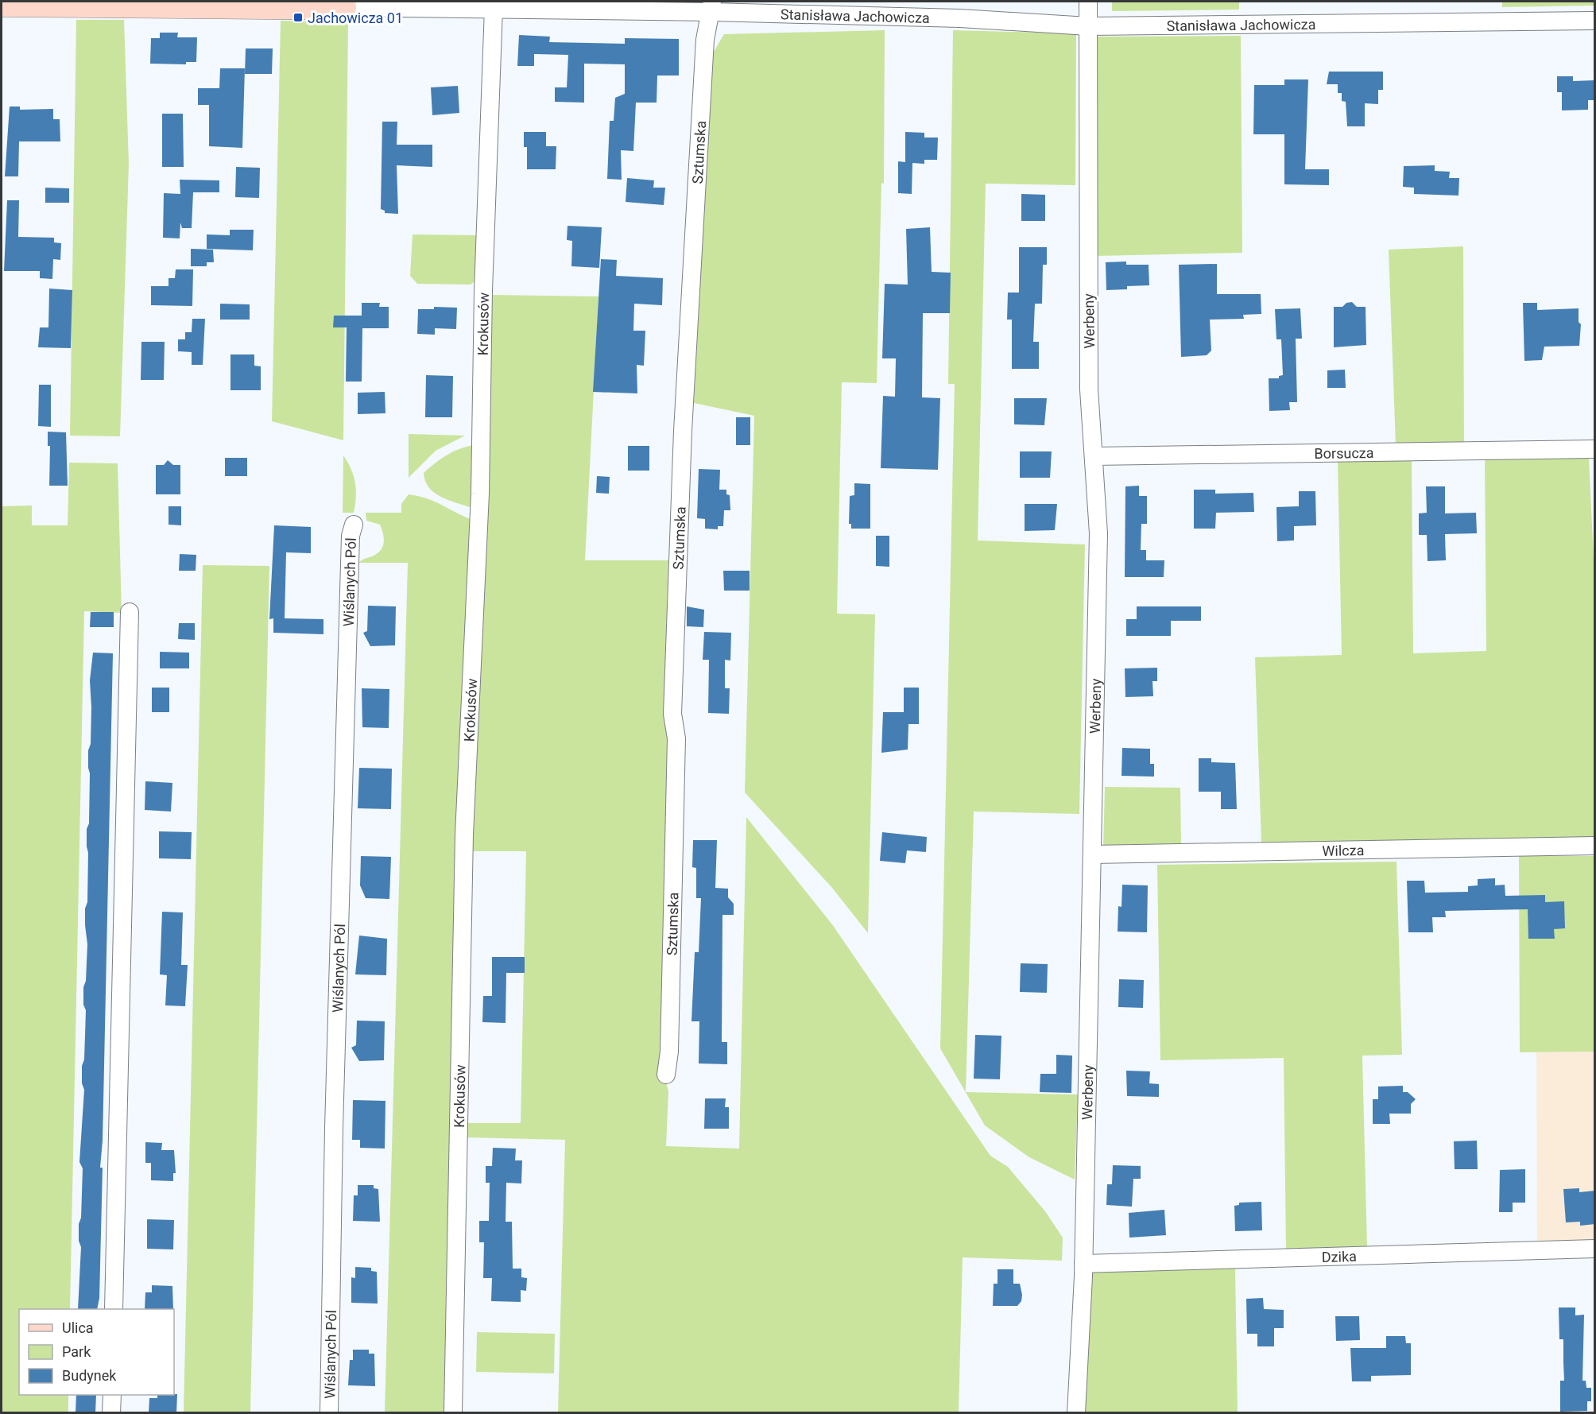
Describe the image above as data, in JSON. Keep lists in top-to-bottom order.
{
  "streets": {
    "street": [
      "Stanisława Jachowicza",
      "Sztumska",
      "Werbeny",
      "Krokusów",
      "Borsucza",
      "Wiślanych Pól",
      "Wilcza",
      "Dzika"
    ]
  },
  "crossings": [
    ["Stanisława Jachowicza", "Sztumska"],
    ["Stanisława Jachowicza", "Werbeny"],
    ["Stanisława Jachowicza", "Krokusów"],
    ["Werbeny", "Borsucza"],
    ["Werbeny", "Wilcza"],
    ["Werbeny", "Dzika"]
  ],
  "places": {
    "transit": ["Jachowicza 01"]
  },
  "legend": ["Ulica", "Park", "Budynek"]
}
